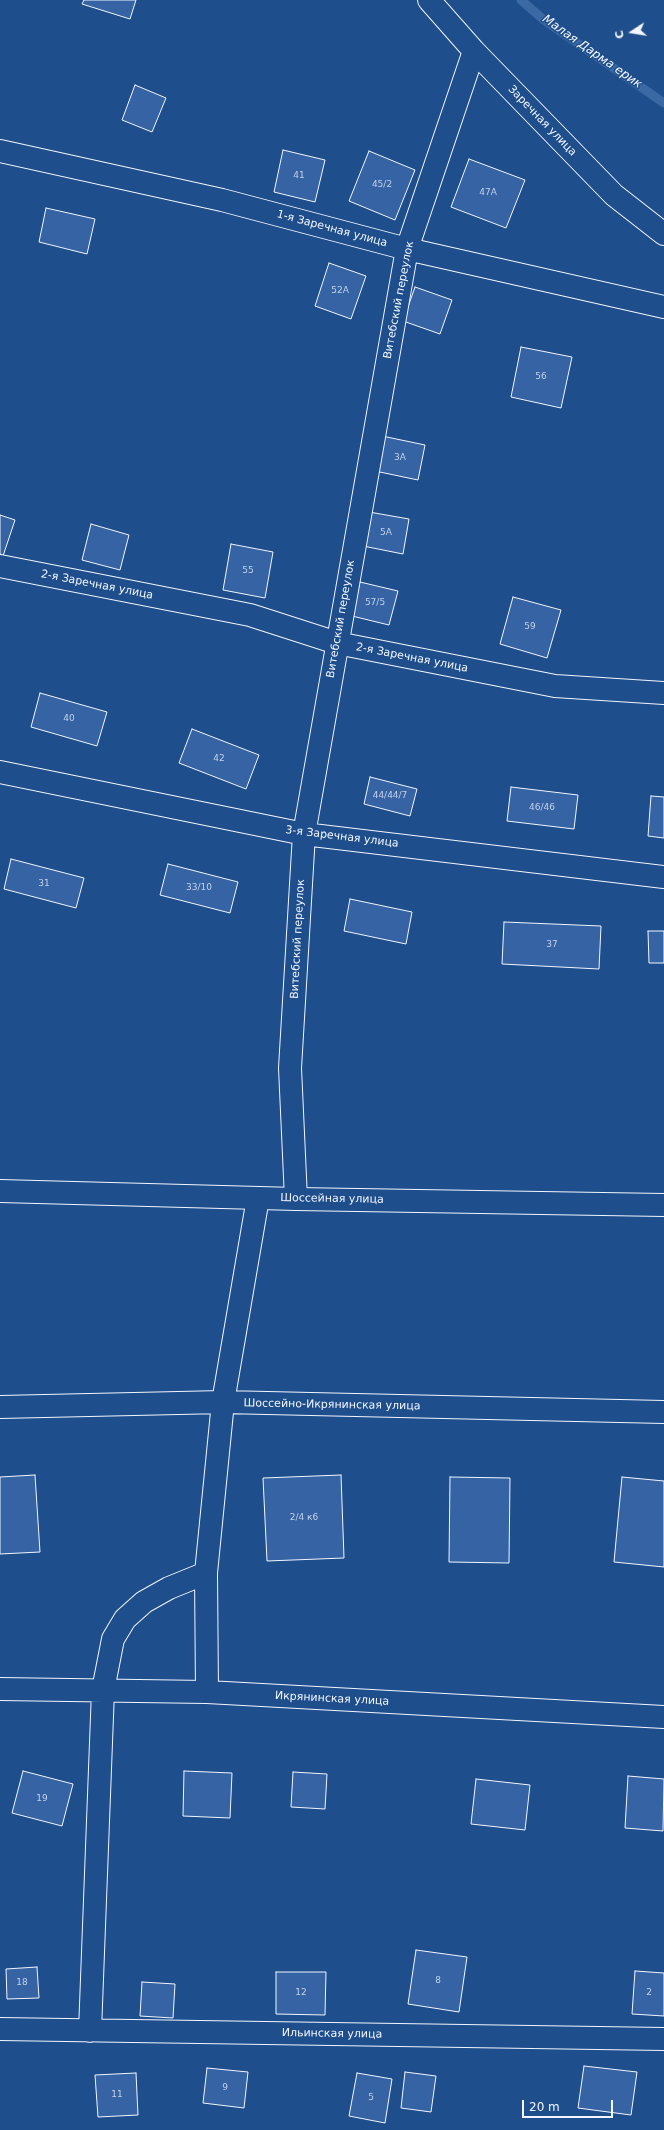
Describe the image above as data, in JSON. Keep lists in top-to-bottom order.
{
  "streets": {
    "street": [
      "Заречная улица",
      "1-я Заречная улица",
      "Витебский переулок",
      "2-я Заречная улица",
      "3-я Заречная улица",
      "Шоссейная улица",
      "Шоссейно-Икрянинская улица",
      "Икрянинская улица",
      "Ильинская улица"
    ]
  },
  "crossings": [
    ["Заречная улица", "Витебский переулок"],
    ["1-я Заречная улица", "Витебский переулок"],
    ["Витебский переулок", "2-я Заречная улица"],
    ["Витебский переулок", "3-я Заречная улица"],
    ["Витебский переулок", "Шоссейная улица"]
  ],
  "water": ["Малая Дарма ерик"],
  "house_numbers": [
    "41",
    "45/2",
    "47А",
    "52А",
    "56",
    "3А",
    "5А",
    "55",
    "57/5",
    "59",
    "40",
    "42",
    "44/44/7",
    "46/46",
    "31",
    "33/10",
    "37",
    "2/4 к6",
    "19",
    "8",
    "18",
    "12",
    "2",
    "9",
    "11",
    "5"
  ],
  "scale_bar": "20 m",
  "north": "left"
}
